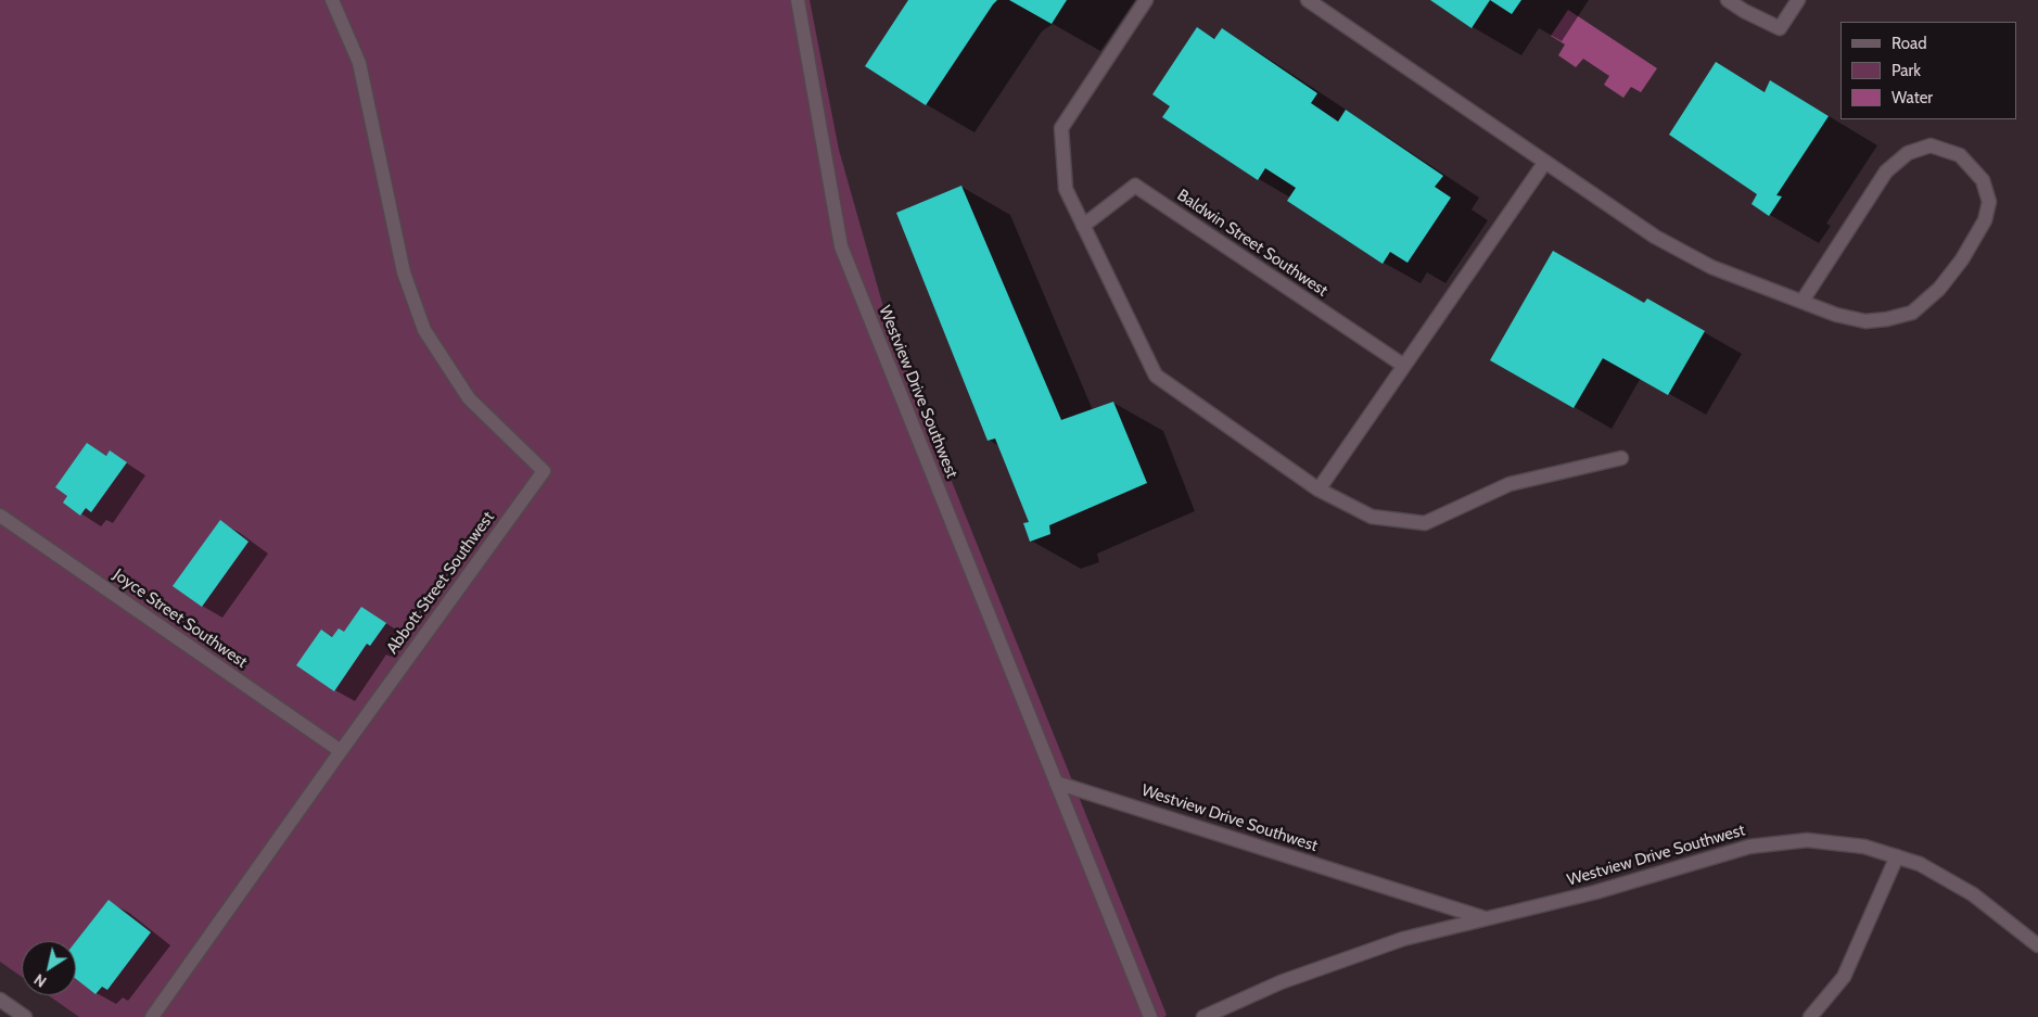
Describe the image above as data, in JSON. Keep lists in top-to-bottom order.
{
  "streets": {
    "street": [
      "Baldwin Street Southwest",
      "Westview Drive Southwest",
      "Abbott Street Southwest",
      "Joyce Street Southwest"
    ]
  },
  "crossings": [
    ["Abbott Street Southwest", "Joyce Street Southwest"]
  ],
  "legend": ["Road", "Park", "Water"],
  "north": "bottom left"
}
